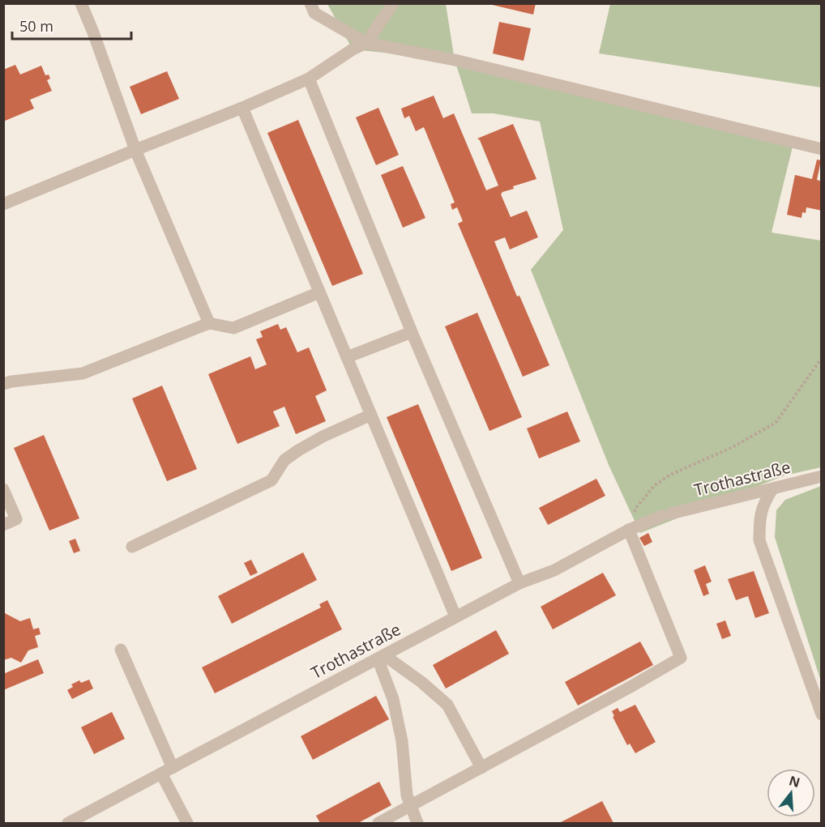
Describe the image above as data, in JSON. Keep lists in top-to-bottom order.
{
  "streets": {
    "street": ["Trothastraße"]
  },
  "scale_bar": "50 m",
  "north": "top"
}
